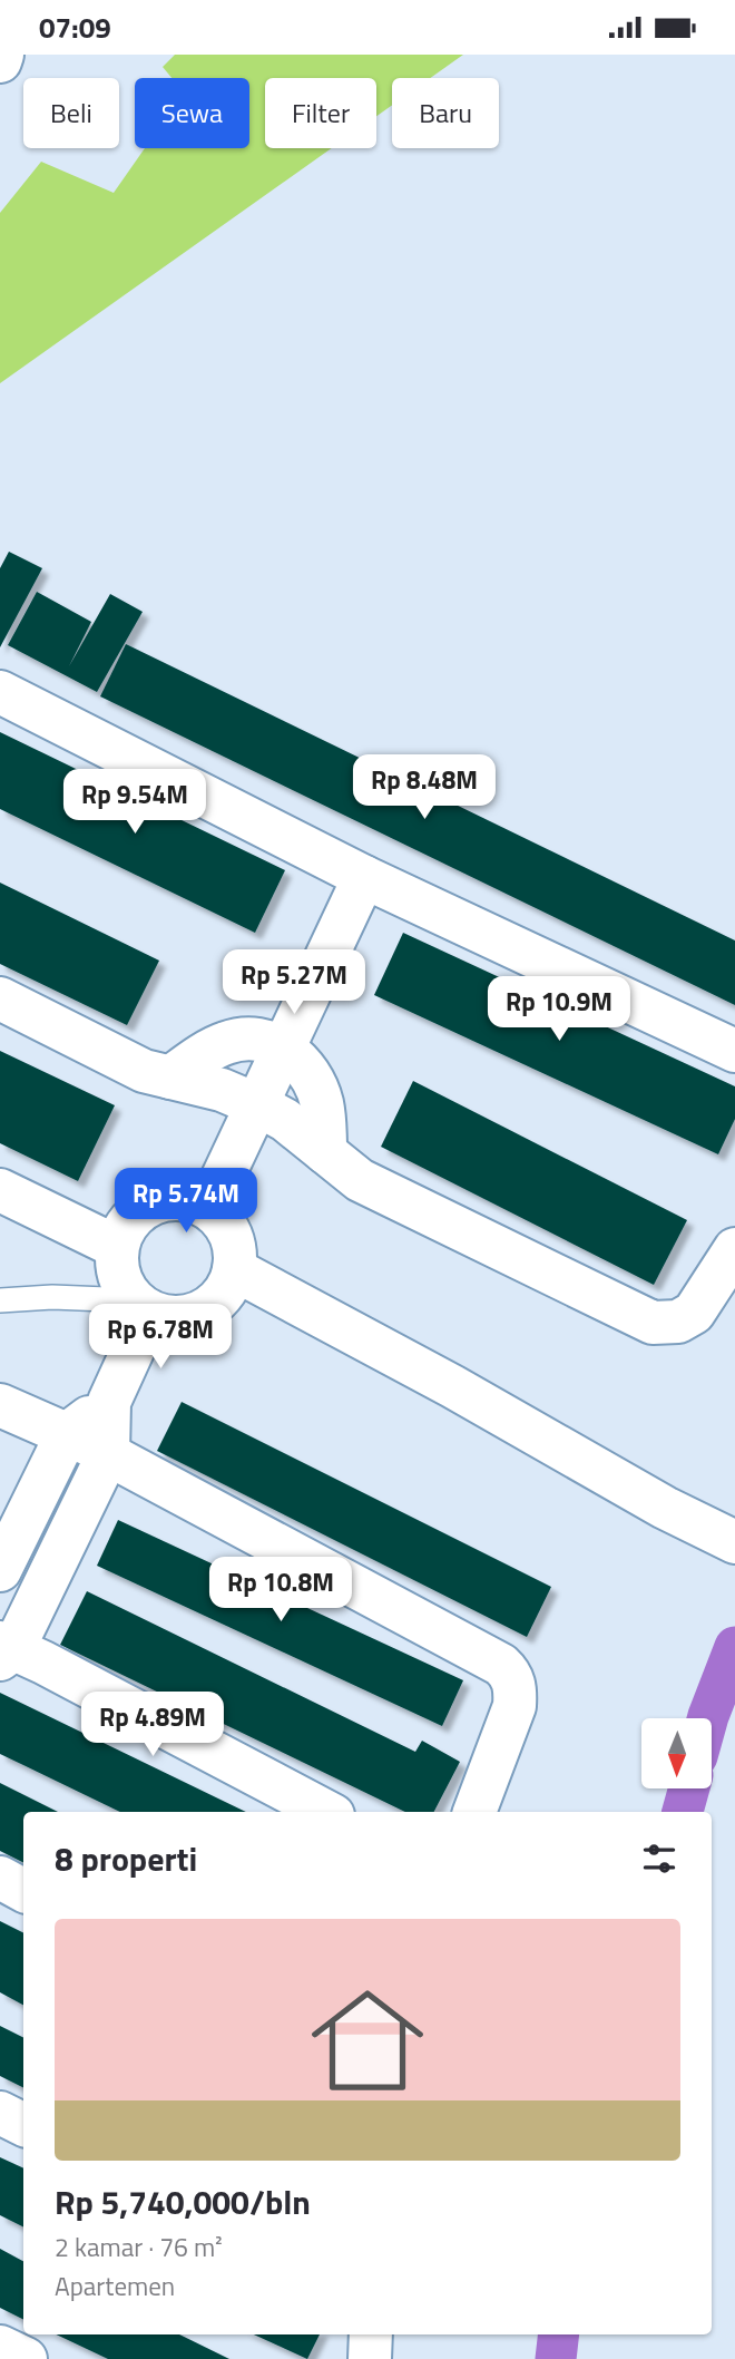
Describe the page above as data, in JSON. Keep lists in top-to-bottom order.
{
  "north": "bottom",
  "page": {
    "status": "07:09",
    "chip": [
      "Beli",
      "Sewa",
      "Filter",
      "Baru"
    ],
    "price": [
      "Rp 8.48M",
      "Rp 9.54M",
      "Rp 5.27M",
      "Rp 10.9M",
      "Rp 5.74M",
      "Rp 6.78M",
      "Rp 10.8M",
      "Rp 4.89M"
    ],
    "heading": "8 properti",
    "list": [
      {
        "name": "Rp 5,740,000/bln",
        "note": "2 kamar · 76 m² · Apartemen"
      }
    ]
  }
}
